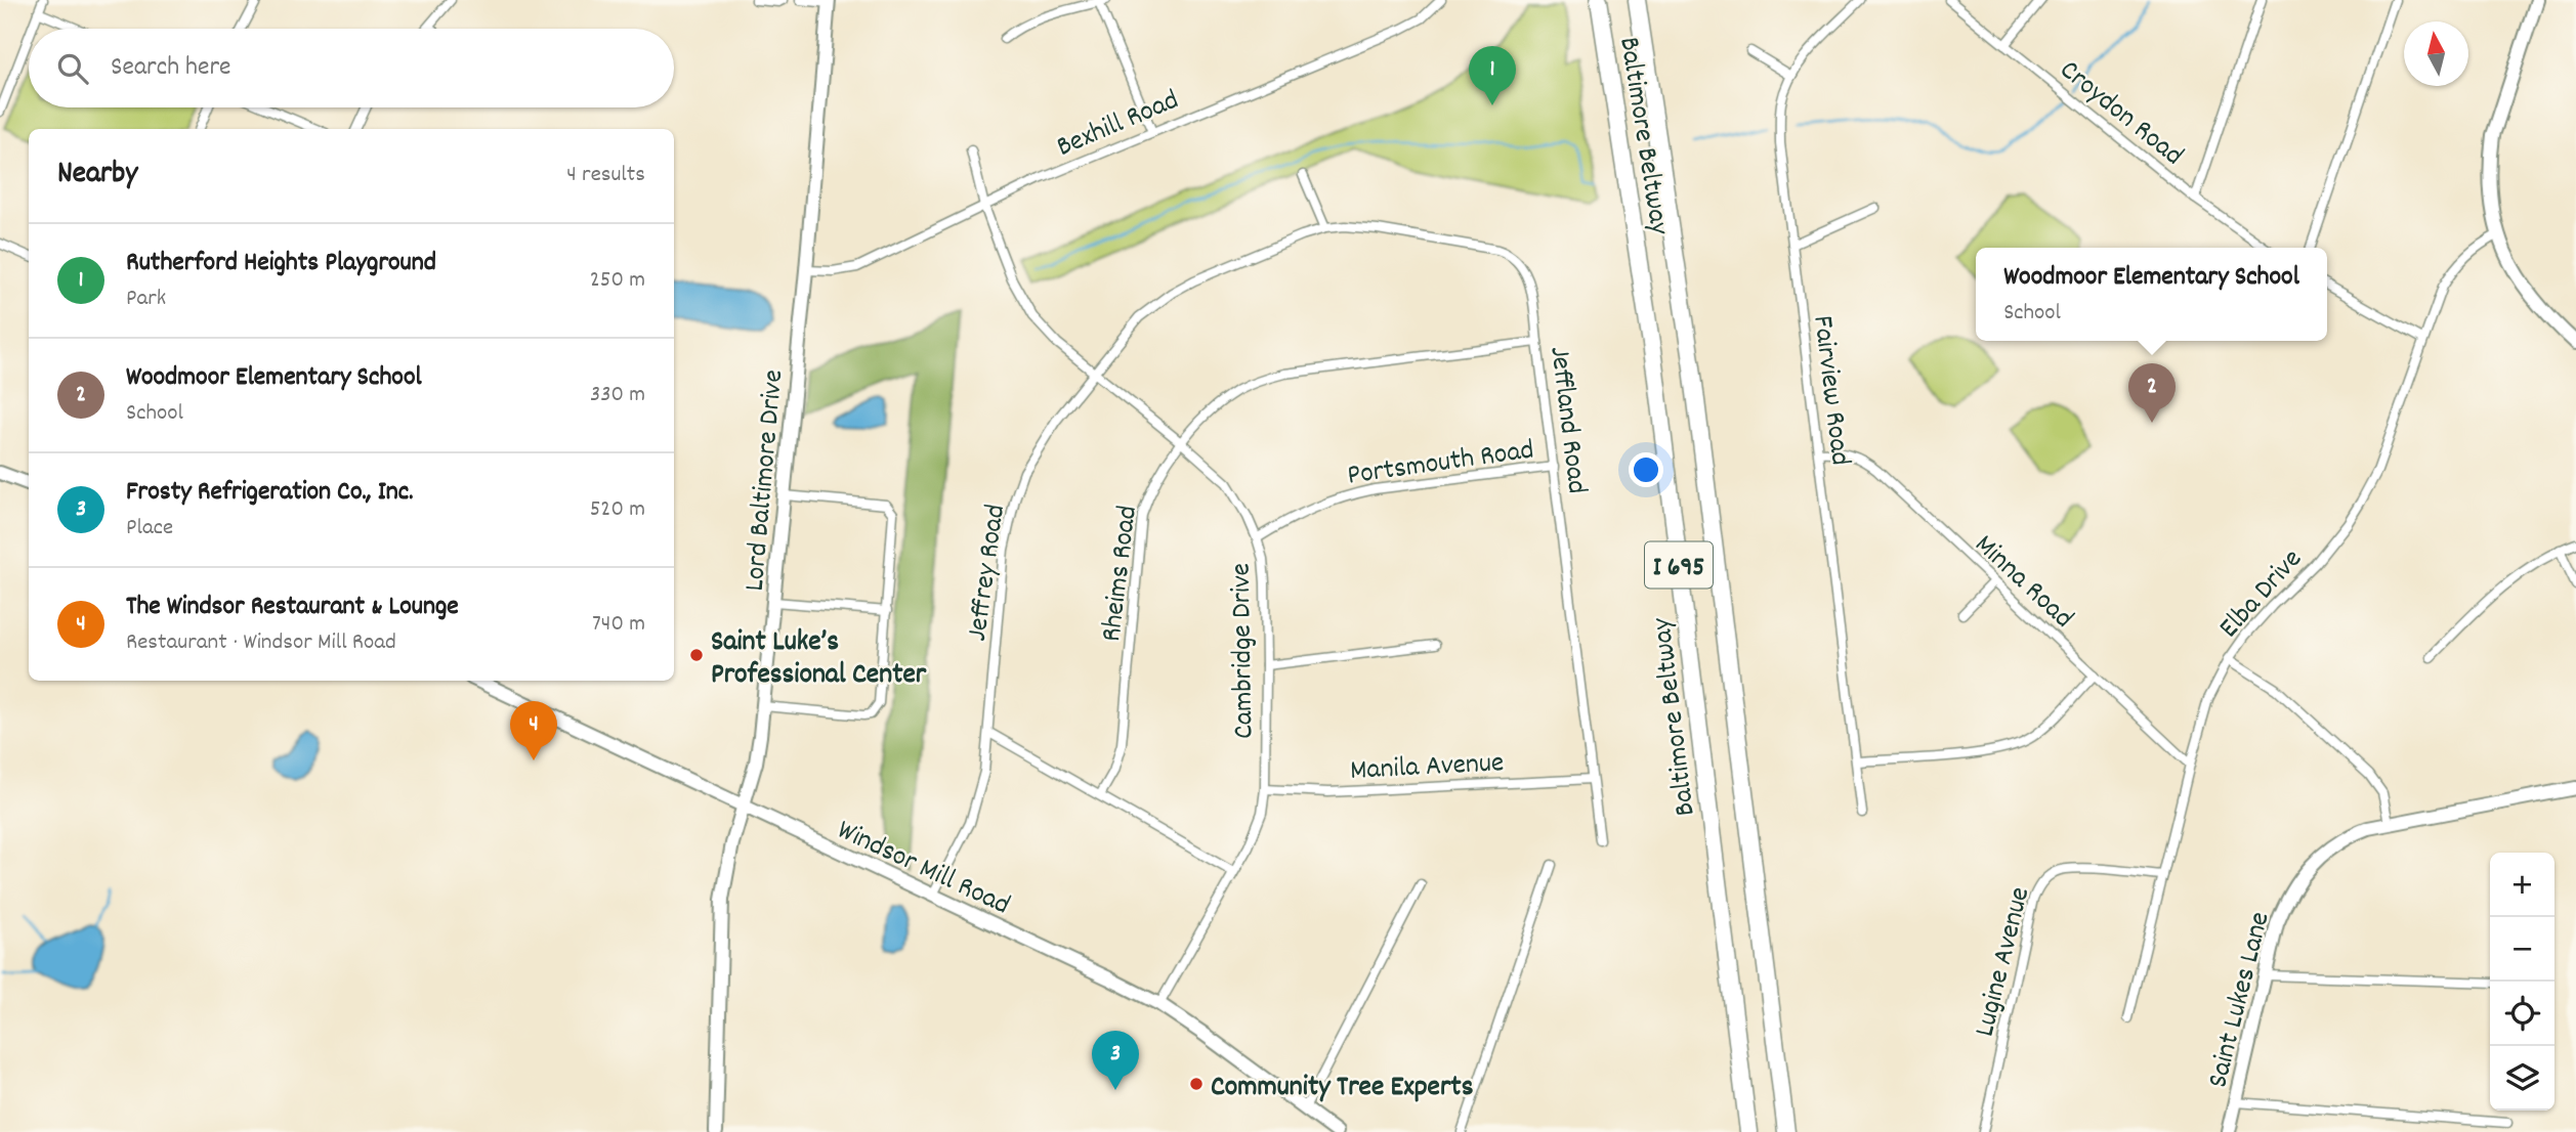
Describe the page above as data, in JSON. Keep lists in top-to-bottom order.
{
  "streets": {
    "highway": ["Baltimore Beltway", "I 695"],
    "main road": ["Lord Baltimore Drive", "Windsor Mill Road", "Saint Lukes Lane"],
    "street": [
      "Croydon Road",
      "Bexhill Road",
      "Fairview Road",
      "Jeffland Road",
      "Portsmouth Road",
      "Jeffrey Road",
      "Rheims Road",
      "Minna Road",
      "Elba Drive",
      "Cambridge Drive",
      "Manila Avenue",
      "Lugine Avenue"
    ]
  },
  "crossings": [
    ["Bexhill Road", "Lord Baltimore Drive"],
    ["Bexhill Road", "Cambridge Drive"],
    ["Fairview Road", "Minna Road"],
    ["Jeffland Road", "Portsmouth Road"],
    ["Jeffland Road", "Jeffrey Road"],
    ["Jeffland Road", "Rheims Road"],
    ["Jeffland Road", "Manila Avenue"],
    ["Portsmouth Road", "Cambridge Drive"],
    ["Lord Baltimore Drive", "Windsor Mill Road"],
    ["Jeffrey Road", "Cambridge Drive"],
    ["Jeffrey Road", "Windsor Mill Road"],
    ["Rheims Road", "Cambridge Drive"],
    ["Minna Road", "Elba Drive"],
    ["Elba Drive", "Lugine Avenue"],
    ["Cambridge Drive", "Manila Avenue"],
    ["Cambridge Drive", "Windsor Mill Road"]
  ],
  "places": ["Saint Luke’s Professional Center", "Community Tree Experts"],
  "north": "top",
  "page": {
    "search": "Search here",
    "pins": [
      "1",
      "2",
      "4",
      "3"
    ],
    "heading": ["Nearby", "4 results"],
    "list": [
      {
        "mark": "1",
        "name": "Rutherford Heights Playground",
        "note": "Park",
        "value": "250 m"
      },
      {
        "mark": "2",
        "name": "Woodmoor Elementary School",
        "note": "School",
        "value": "330 m"
      },
      {
        "mark": "3",
        "name": "Frosty Refrigeration Co., Inc.",
        "note": "Place",
        "value": "520 m"
      },
      {
        "mark": "4",
        "name": "The Windsor Restaurant & Lounge",
        "note": "Restaurant · Windsor Mill Road",
        "value": "740 m"
      }
    ],
    "popup": ["Woodmoor Elementary School", "School"],
    "map_buttons": ["+", "−"]
  }
}
